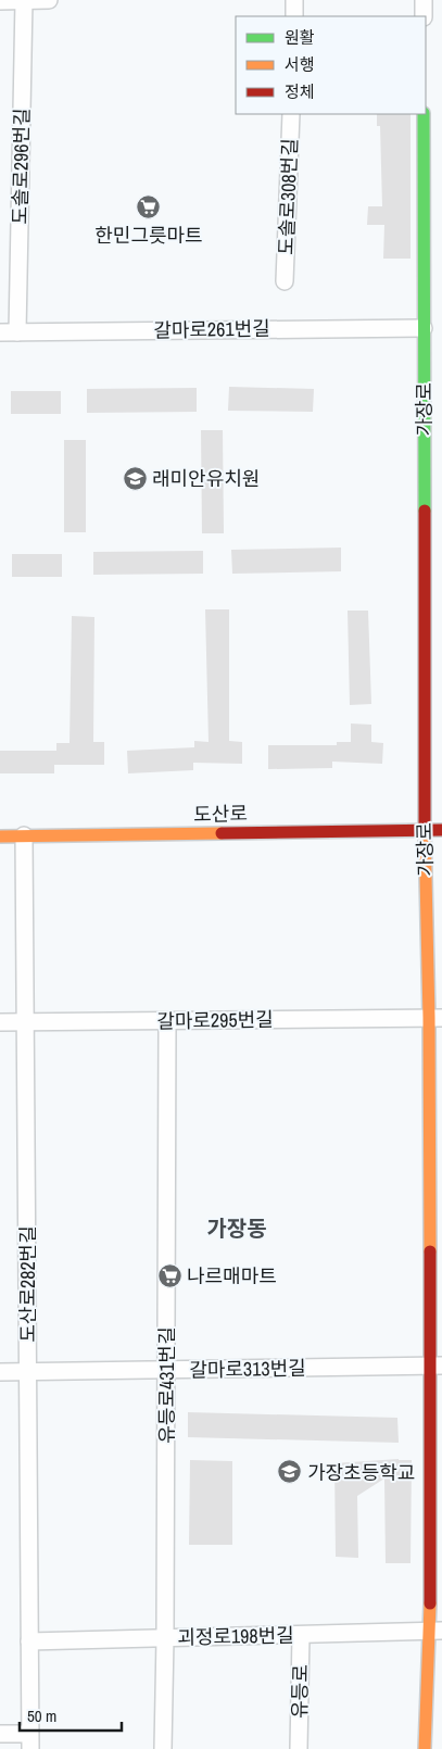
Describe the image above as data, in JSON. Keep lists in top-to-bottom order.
{
  "streets": {
    "street": [
      "도솔로296번길",
      "도솔로308번길",
      "갈마로261번길",
      "가장로",
      "도산로",
      "갈마로295번길",
      "도산로282번길",
      "갈마로313번길",
      "유등로431번길",
      "괴정로198번길",
      "유등로"
    ]
  },
  "crossings": [
    ["도솔로296번길", "갈마로261번길"],
    ["갈마로261번길", "가장로"],
    ["가장로", "도산로"],
    ["가장로", "갈마로295번길"],
    ["가장로", "갈마로313번길"],
    ["가장로", "괴정로198번길"],
    ["도산로", "도산로282번길"],
    ["갈마로295번길", "도산로282번길"],
    ["갈마로295번길", "유등로431번길"],
    ["도산로282번길", "갈마로313번길"],
    ["도산로282번길", "괴정로198번길"],
    ["갈마로313번길", "유등로431번길"],
    ["유등로431번길", "괴정로198번길"],
    ["괴정로198번길", "유등로"]
  ],
  "districts": ["가장동"],
  "places": {
    "supermarket": ["한민그릇마트", "나르매마트"],
    "school or university": ["래미안유치원", "가장초등학교"]
  },
  "legend": ["원활", "서행", "정체"],
  "scale_bar": "50 m"
}
